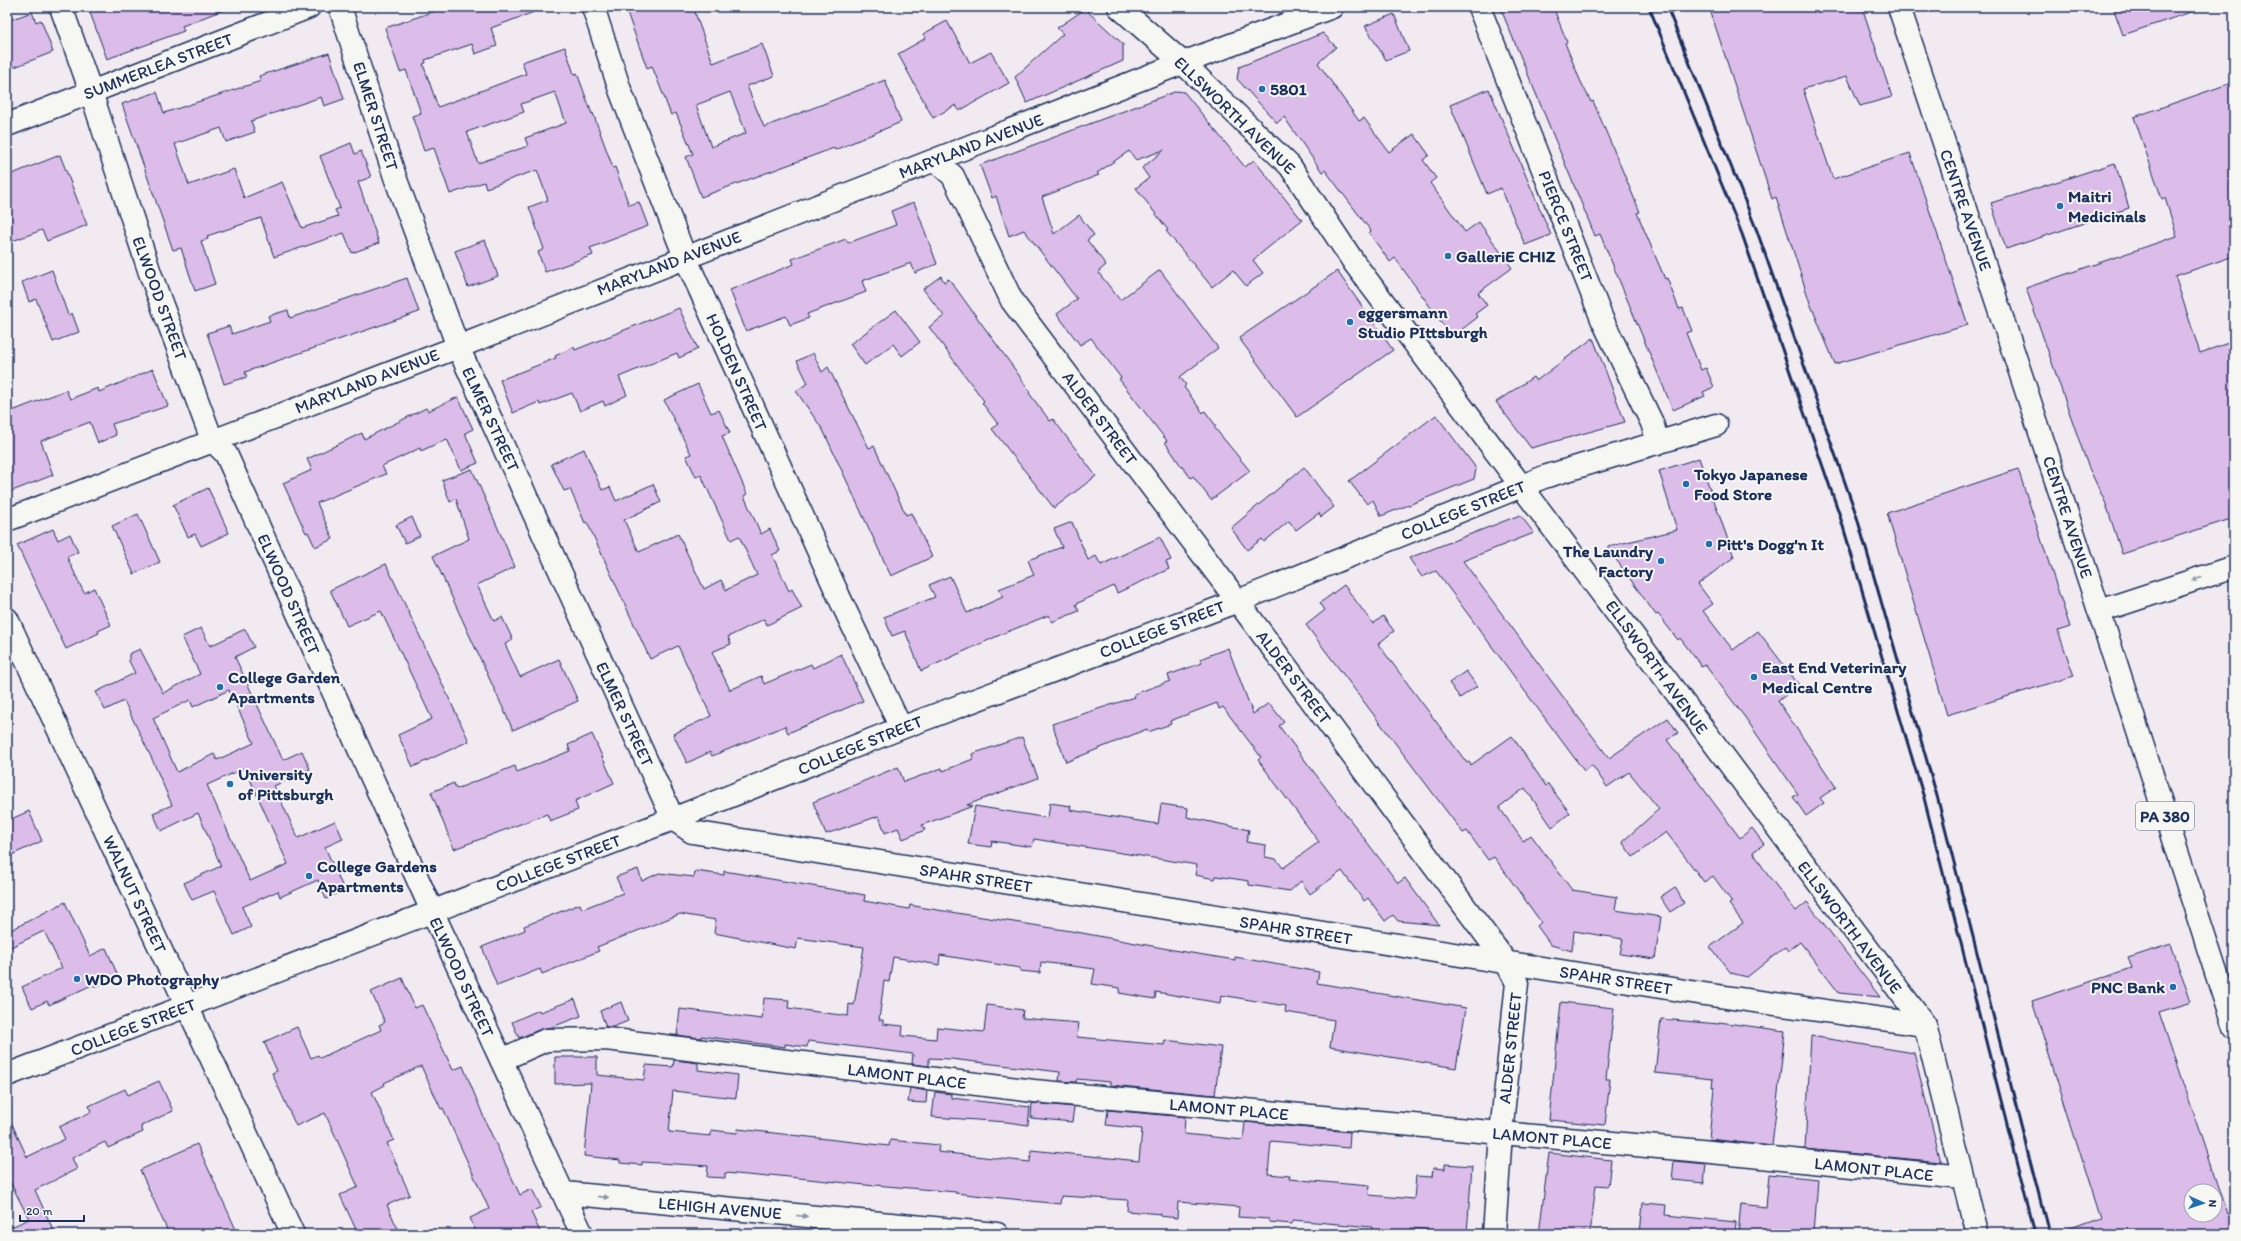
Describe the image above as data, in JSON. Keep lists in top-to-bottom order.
{
  "streets": {
    "street": [
      "SUMMERLEA STREET",
      "ELLSWORTH AVENUE",
      "ELMER STREET",
      "MARYLAND AVENUE",
      "CENTRE AVENUE",
      "PIERCE STREET",
      "ELWOOD STREET",
      "HOLDEN STREET",
      "ALDER STREET",
      "COLLEGE STREET",
      "PA 380",
      "SPAHR STREET",
      "WALNUT STREET",
      "LAMONT PLACE",
      "LEHIGH AVENUE"
    ]
  },
  "crossings": [
    ["SUMMERLEA STREET", "ELWOOD STREET"],
    ["ELLSWORTH AVENUE", "MARYLAND AVENUE"],
    ["ELLSWORTH AVENUE", "COLLEGE STREET"],
    ["ELLSWORTH AVENUE", "SPAHR STREET"],
    ["ELLSWORTH AVENUE", "LAMONT PLACE"],
    ["ELMER STREET", "MARYLAND AVENUE"],
    ["ELMER STREET", "COLLEGE STREET"],
    ["ELMER STREET", "SPAHR STREET"],
    ["MARYLAND AVENUE", "ELWOOD STREET"],
    ["MARYLAND AVENUE", "HOLDEN STREET"],
    ["MARYLAND AVENUE", "ALDER STREET"],
    ["PIERCE STREET", "COLLEGE STREET"],
    ["ELWOOD STREET", "COLLEGE STREET"],
    ["ELWOOD STREET", "LAMONT PLACE"],
    ["ELWOOD STREET", "LEHIGH AVENUE"],
    ["HOLDEN STREET", "COLLEGE STREET"],
    ["ALDER STREET", "COLLEGE STREET"],
    ["ALDER STREET", "SPAHR STREET"],
    ["ALDER STREET", "LAMONT PLACE"],
    ["COLLEGE STREET", "SPAHR STREET"],
    ["COLLEGE STREET", "WALNUT STREET"]
  ],
  "one_way": ["LEHIGH AVENUE"],
  "places": [
    "5801",
    "Maitri Medicinals",
    "GalleriE CHIZ",
    "eggersmann Studio PIttsburgh",
    "Tokyo Japanese Food Store",
    "Pitt's Dogg'n It",
    "The Laundry Factory",
    "East End Veterinary Medical Centre",
    "College Garden Apartments",
    "University of Pittsburgh",
    "College Gardens Apartments",
    "WDO Photography",
    "PNC Bank"
  ],
  "scale_bar": "20 m",
  "north": "right"
}
